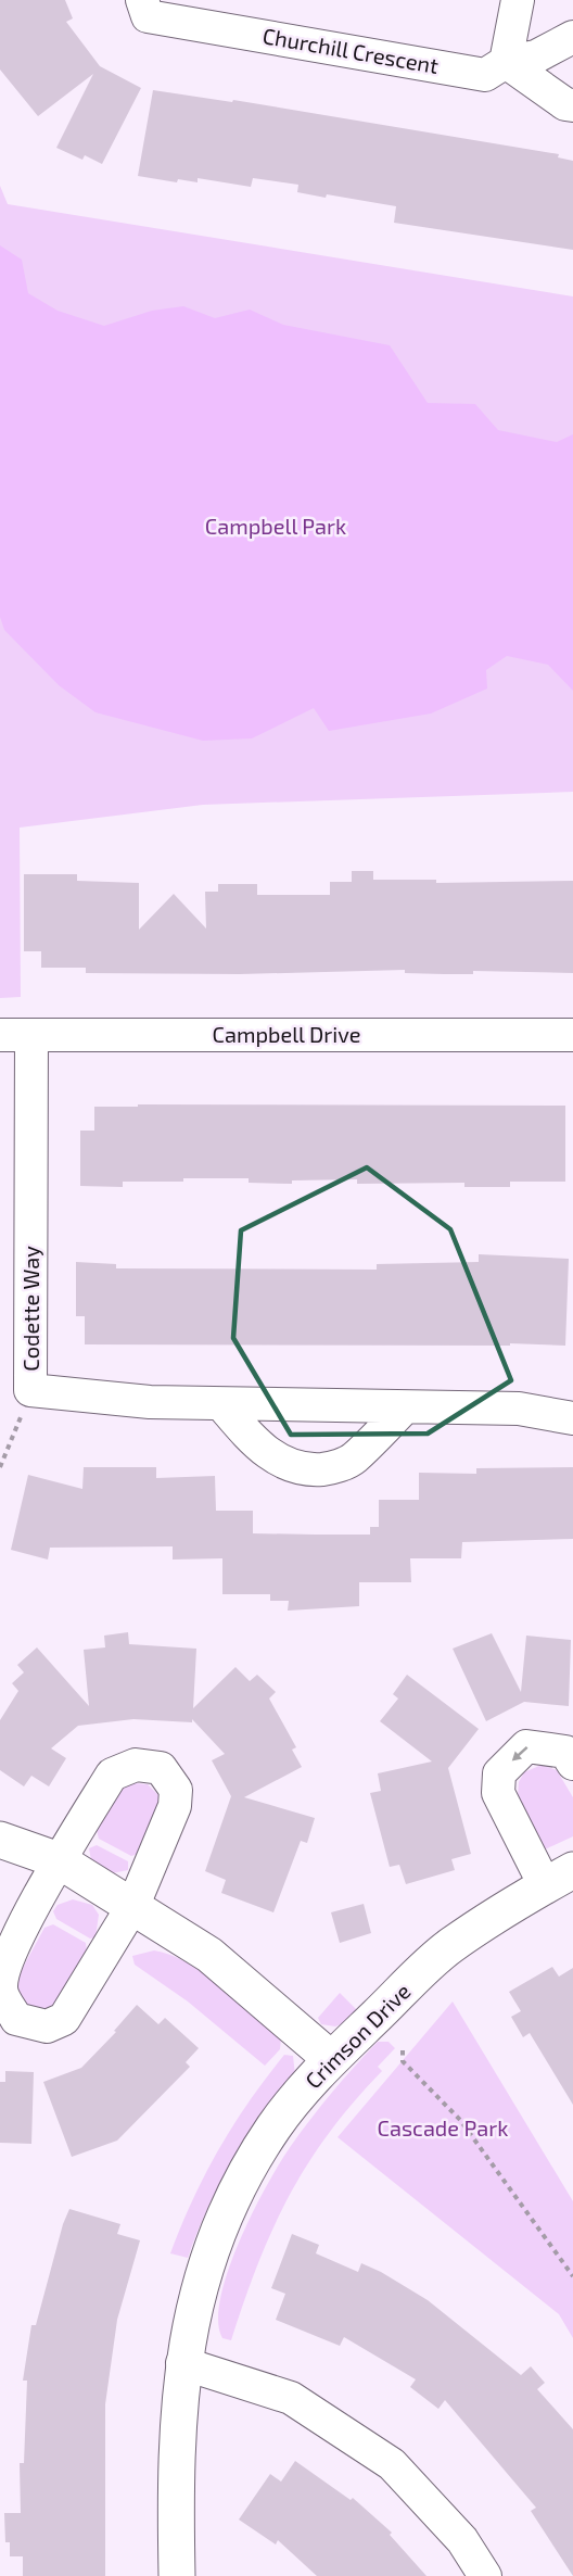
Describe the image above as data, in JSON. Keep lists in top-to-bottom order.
{
  "streets": {
    "street": [
      "Churchill Crescent",
      "Campbell Drive",
      "Codette Way",
      "Crimson Drive"
    ]
  },
  "crossings": [
    ["Campbell Drive", "Codette Way"]
  ],
  "parks": ["Campbell Park", "Cascade Park"]
}
